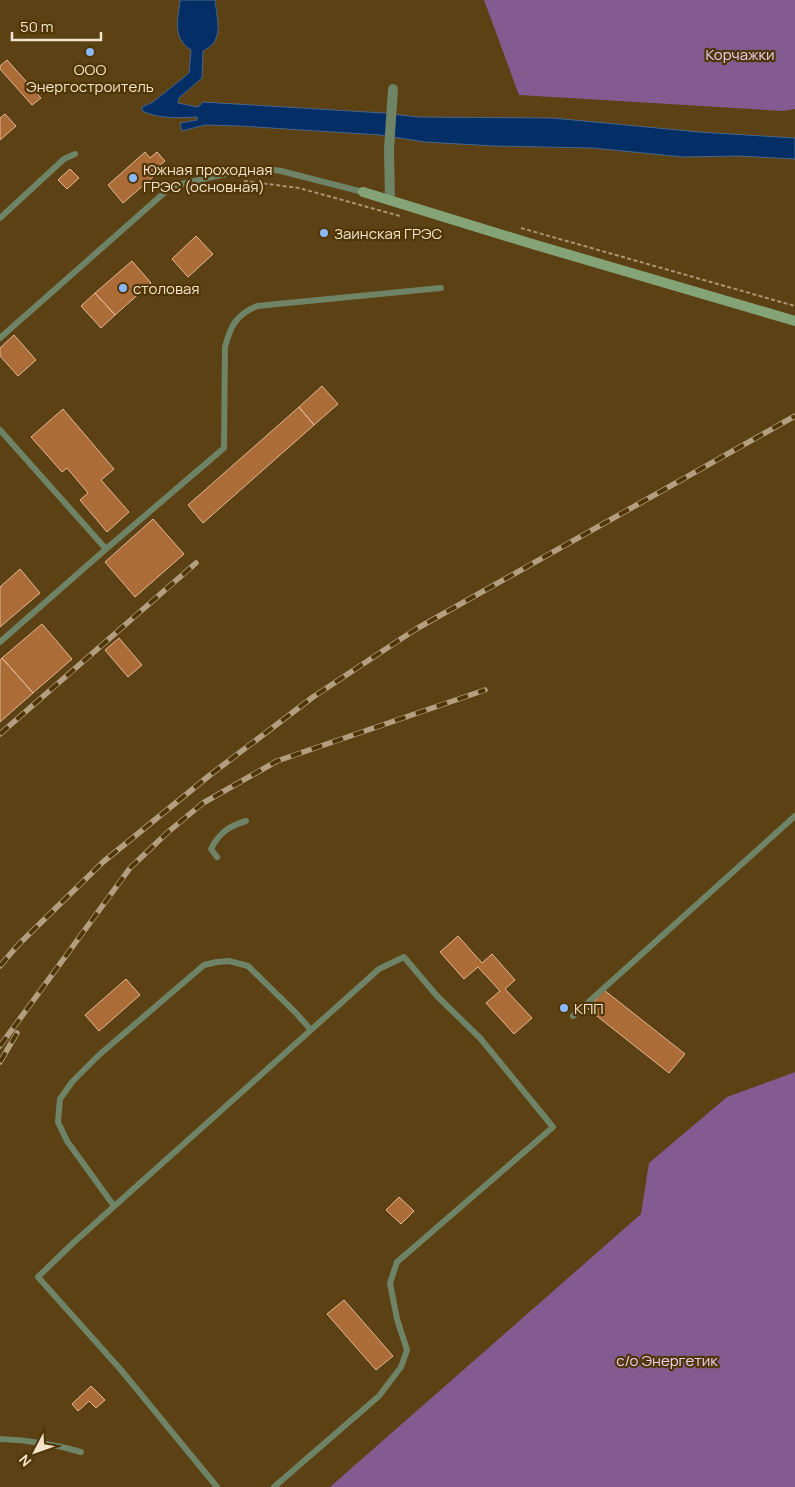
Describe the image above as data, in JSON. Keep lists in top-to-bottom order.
{
  "parks": ["Корчажки", "с/о Энергетик"],
  "places": [
    "ООО Энергостроитель",
    "Южная проходная ГРЭС (основная)",
    "Заинская ГРЭС",
    "столовая",
    "КПП"
  ],
  "scale_bar": "50 m",
  "north": "bottom left"
}
